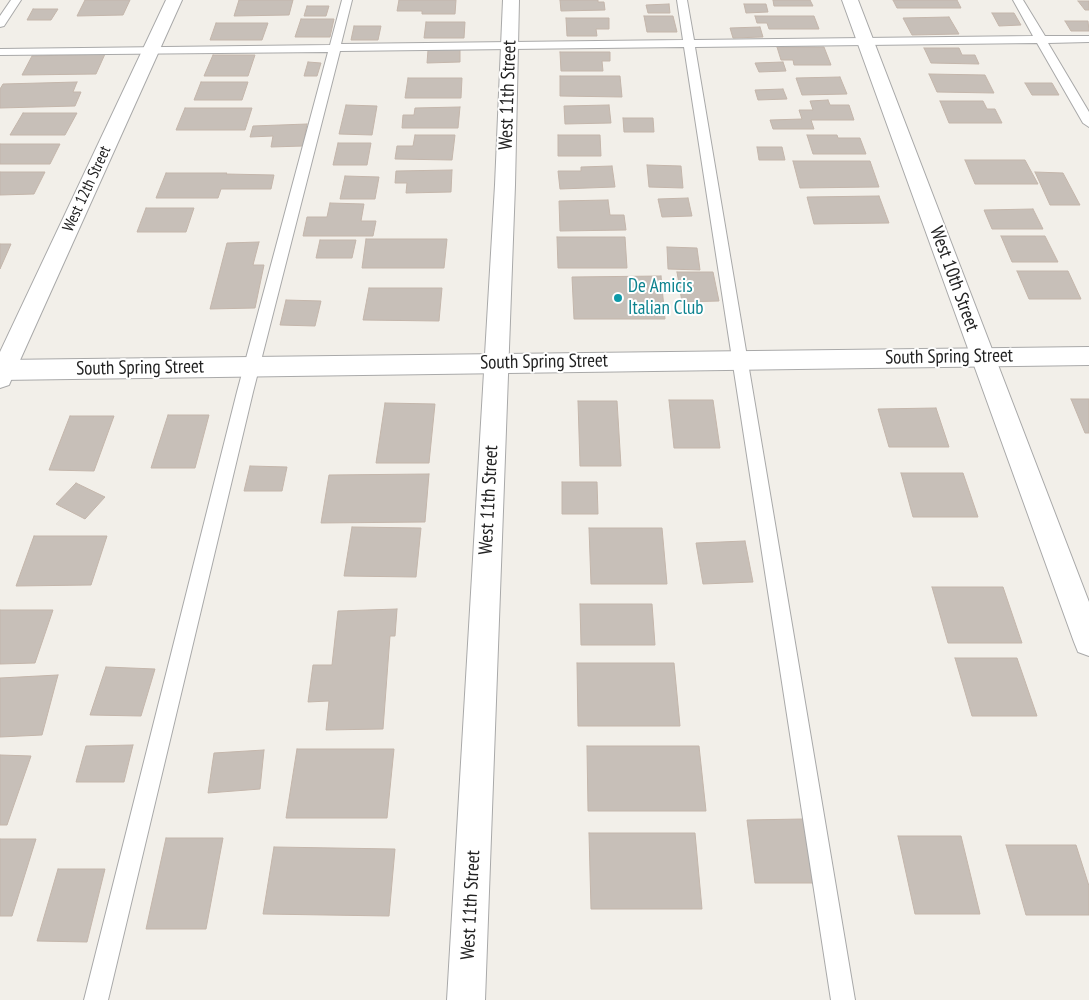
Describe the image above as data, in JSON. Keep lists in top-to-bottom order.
{
  "streets": {
    "street": [
      "West 11th Street",
      "West 12th Street",
      "West 10th Street",
      "South Spring Street"
    ]
  },
  "crossings": [
    ["West 11th Street", "South Spring Street"],
    ["West 12th Street", "South Spring Street"],
    ["West 10th Street", "South Spring Street"]
  ],
  "places": ["De Amicis Italian Club"]
}
